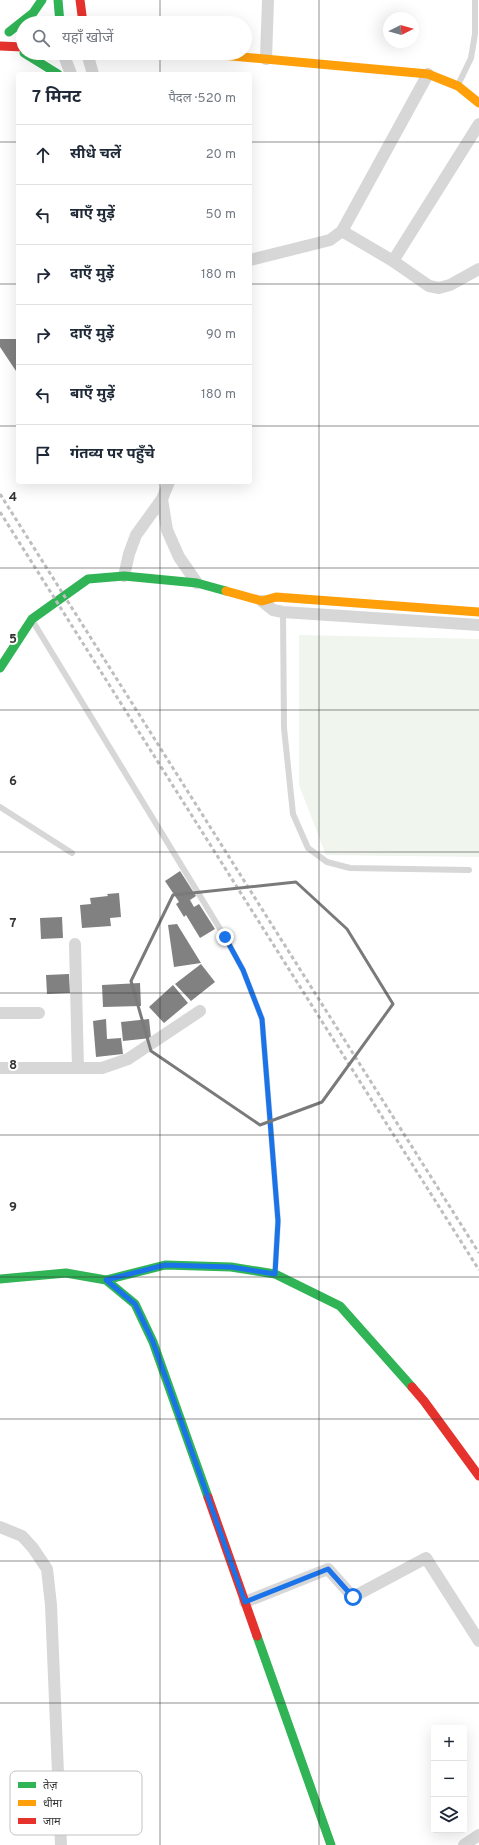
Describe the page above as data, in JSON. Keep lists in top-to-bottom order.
{
  "legend": ["तेज़", "धीमा", "जाम"],
  "north": "right",
  "page": {
    "search": "यहाँ खोजें",
    "heading": ["7 मिनट", "पैदल · 520 m"],
    "list": [
      ["सीधे चलें", "20 m"],
      ["बाएँ मुड़ें", "50 m"],
      ["दाएँ मुड़ें", "180 m"],
      ["दाएँ मुड़ें", "90 m"],
      ["बाएँ मुड़ें", "180 m"],
      "गंतव्य पर पहुँचे"
    ],
    "map_buttons": ["+", "−"]
  },
  "grid": {
    "rows": [
      "4",
      "5",
      "6",
      "7",
      "8",
      "9"
    ]
  }
}
